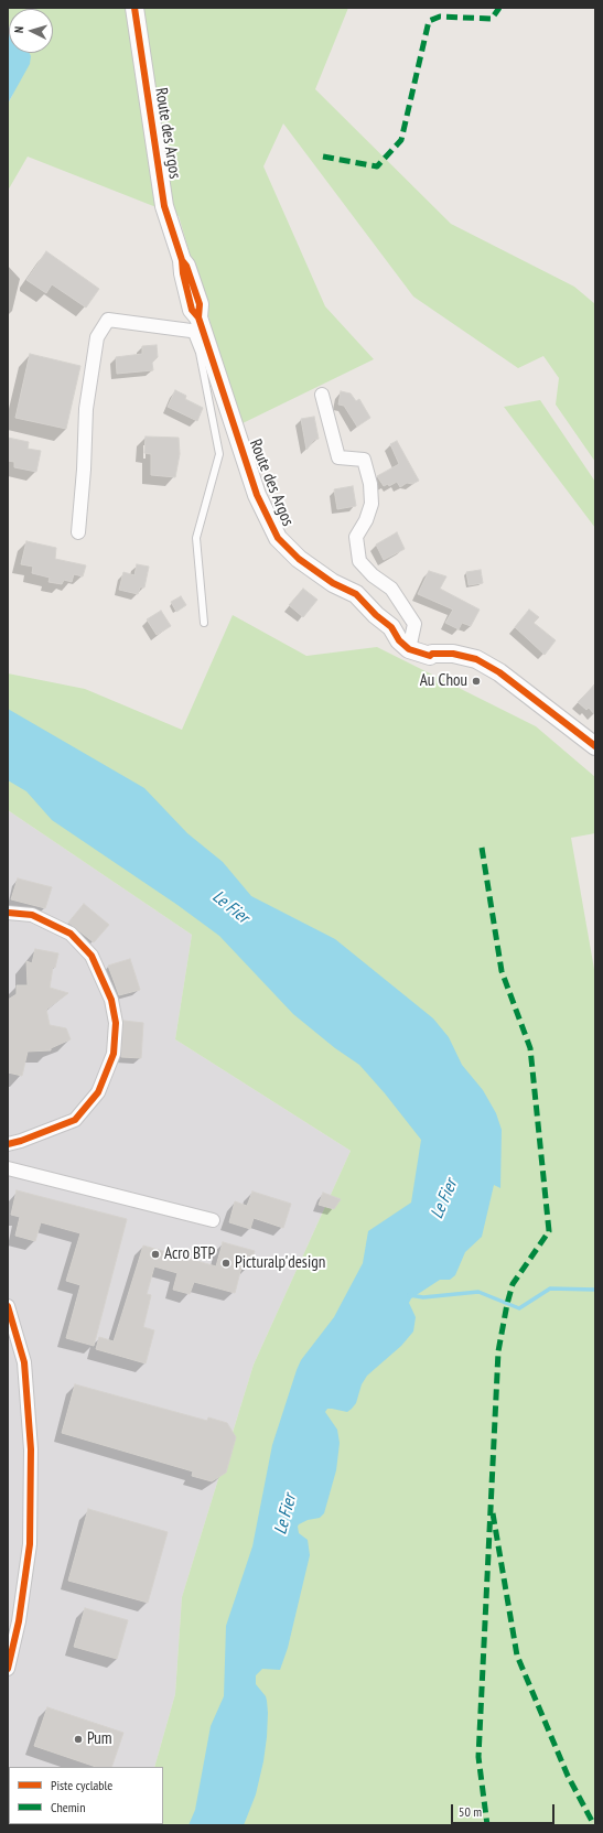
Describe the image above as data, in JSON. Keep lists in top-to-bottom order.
{
  "streets": {
    "street": ["Route des Argos"]
  },
  "water": ["Le Fier"],
  "places": [
    "Au Chou",
    "Acro BTP",
    "Picturalp'design",
    "Pum"
  ],
  "legend": ["Piste cyclable", "Chemin"],
  "scale_bar": "50 m",
  "north": "left"
}
